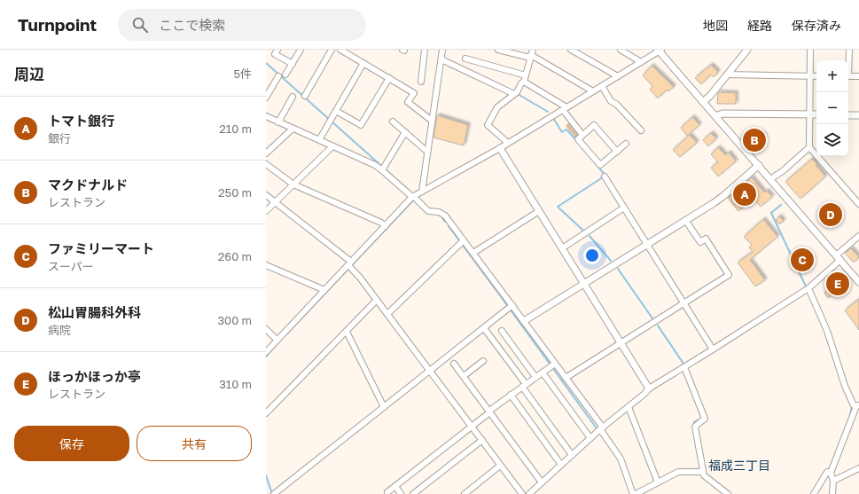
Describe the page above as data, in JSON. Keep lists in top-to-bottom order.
{
  "districts": ["福成三丁目"],
  "page": {
    "header": "Turnpoint",
    "search": "ここで検索",
    "nav": ["地図", "経路", "保存済み"],
    "heading": ["周辺", "5件"],
    "map_buttons": ["+", "−"],
    "list": [
      {
        "mark": "A",
        "name": "トマト銀行",
        "note": "銀行",
        "value": "210 m"
      },
      {
        "mark": "B",
        "name": "マクドナルド",
        "note": "レストラン",
        "value": "250 m"
      },
      {
        "mark": "C",
        "name": "ファミリーマート",
        "note": "スーパー",
        "value": "260 m"
      },
      {
        "mark": "D",
        "name": "松山胃腸科外科",
        "note": "病院",
        "value": "300 m"
      },
      {
        "mark": "E",
        "name": "ほっかほっか亭",
        "note": "レストラン",
        "value": "310 m"
      }
    ],
    "pins": [
      "B",
      "A",
      "D",
      "C",
      "E"
    ],
    "buttons": ["保存", "共有"]
  }
}
